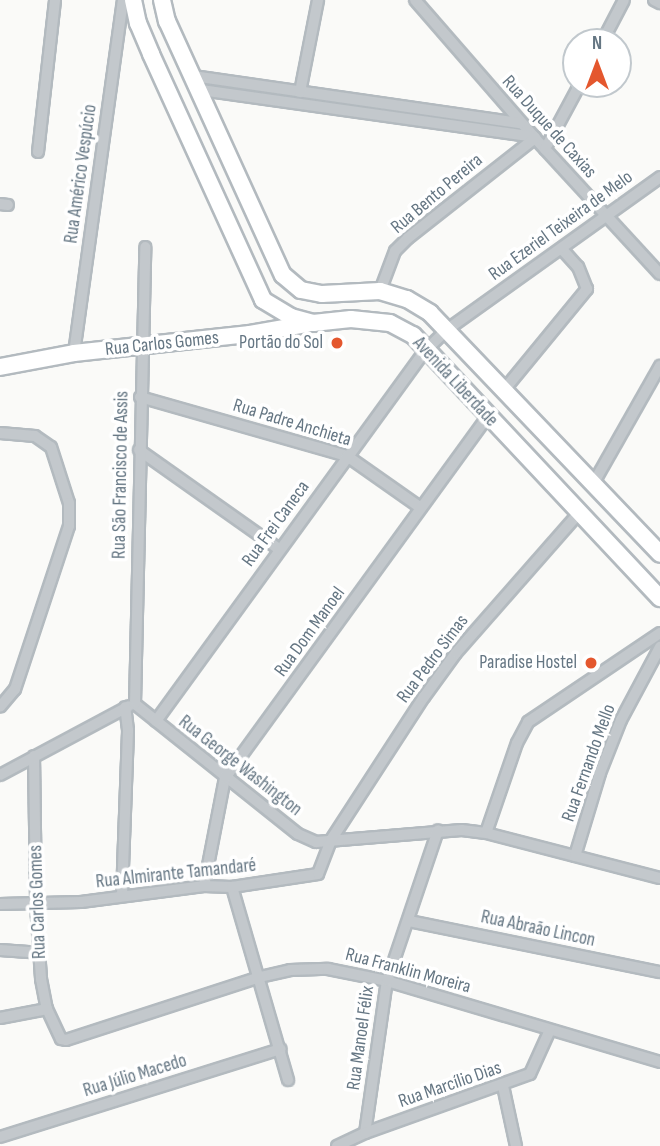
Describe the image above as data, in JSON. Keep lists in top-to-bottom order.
{
  "streets": {
    "main road": ["Rua Carlos Gomes", "Avenida Liberdade"],
    "street": [
      "Rua Duque de Caxias",
      "Rua Américo Vespúcio",
      "Rua Bento Pereira",
      "Rua Ezeriel Teixeira de Melo",
      "Rua Padre Anchieta",
      "Rua São Francisco de Assis",
      "Rua Frei Caneca",
      "Rua Dom Manoel",
      "Rua Pedro Simas",
      "Rua Fernando Mello",
      "Rua George Washington",
      "Rua Almirante Tamandaré",
      "Rua Abraão Lincon",
      "Rua Franklin Moreira",
      "Rua Manoel Félix",
      "Rua Júlio Macedo",
      "Rua Marcílio Dias"
    ]
  },
  "crossings": [
    ["Rua Duque de Caxias", "Rua Bento Pereira"],
    ["Rua Duque de Caxias", "Rua Ezeriel Teixeira de Melo"],
    ["Rua Américo Vespúcio", "Rua Carlos Gomes"],
    ["Rua Bento Pereira", "Avenida Liberdade"],
    ["Rua Ezeriel Teixeira de Melo", "Avenida Liberdade"],
    ["Rua Ezeriel Teixeira de Melo", "Rua Frei Caneca"],
    ["Rua Carlos Gomes", "Avenida Liberdade"],
    ["Rua Carlos Gomes", "Rua São Francisco de Assis"],
    ["Rua Carlos Gomes", "Rua Almirante Tamandaré"],
    ["Rua Carlos Gomes", "Rua Franklin Moreira"],
    ["Avenida Liberdade", "Rua Frei Caneca"],
    ["Avenida Liberdade", "Rua Dom Manoel"],
    ["Avenida Liberdade", "Rua Pedro Simas"],
    ["Rua Padre Anchieta", "Rua São Francisco de Assis"],
    ["Rua Padre Anchieta", "Rua Frei Caneca"],
    ["Rua Padre Anchieta", "Rua Dom Manoel"],
    ["Rua São Francisco de Assis", "Rua George Washington"],
    ["Rua São Francisco de Assis", "Rua Almirante Tamandaré"],
    ["Rua Frei Caneca", "Rua George Washington"],
    ["Rua Dom Manoel", "Rua George Washington"],
    ["Rua Dom Manoel", "Rua Almirante Tamandaré"],
    ["Rua Pedro Simas", "Rua George Washington"],
    ["Rua Pedro Simas", "Rua Almirante Tamandaré"],
    ["Rua Fernando Mello", "Rua George Washington"],
    ["Rua George Washington", "Rua Almirante Tamandaré"],
    ["Rua George Washington", "Rua Manoel Félix"],
    ["Rua Abraão Lincon", "Rua Manoel Félix"],
    ["Rua Franklin Moreira", "Rua Manoel Félix"],
    ["Rua Franklin Moreira", "Rua Marcílio Dias"],
    ["Rua Manoel Félix", "Rua Marcílio Dias"]
  ],
  "places": ["Portão do Sol", "Paradise Hostel"],
  "north": "top"
}
